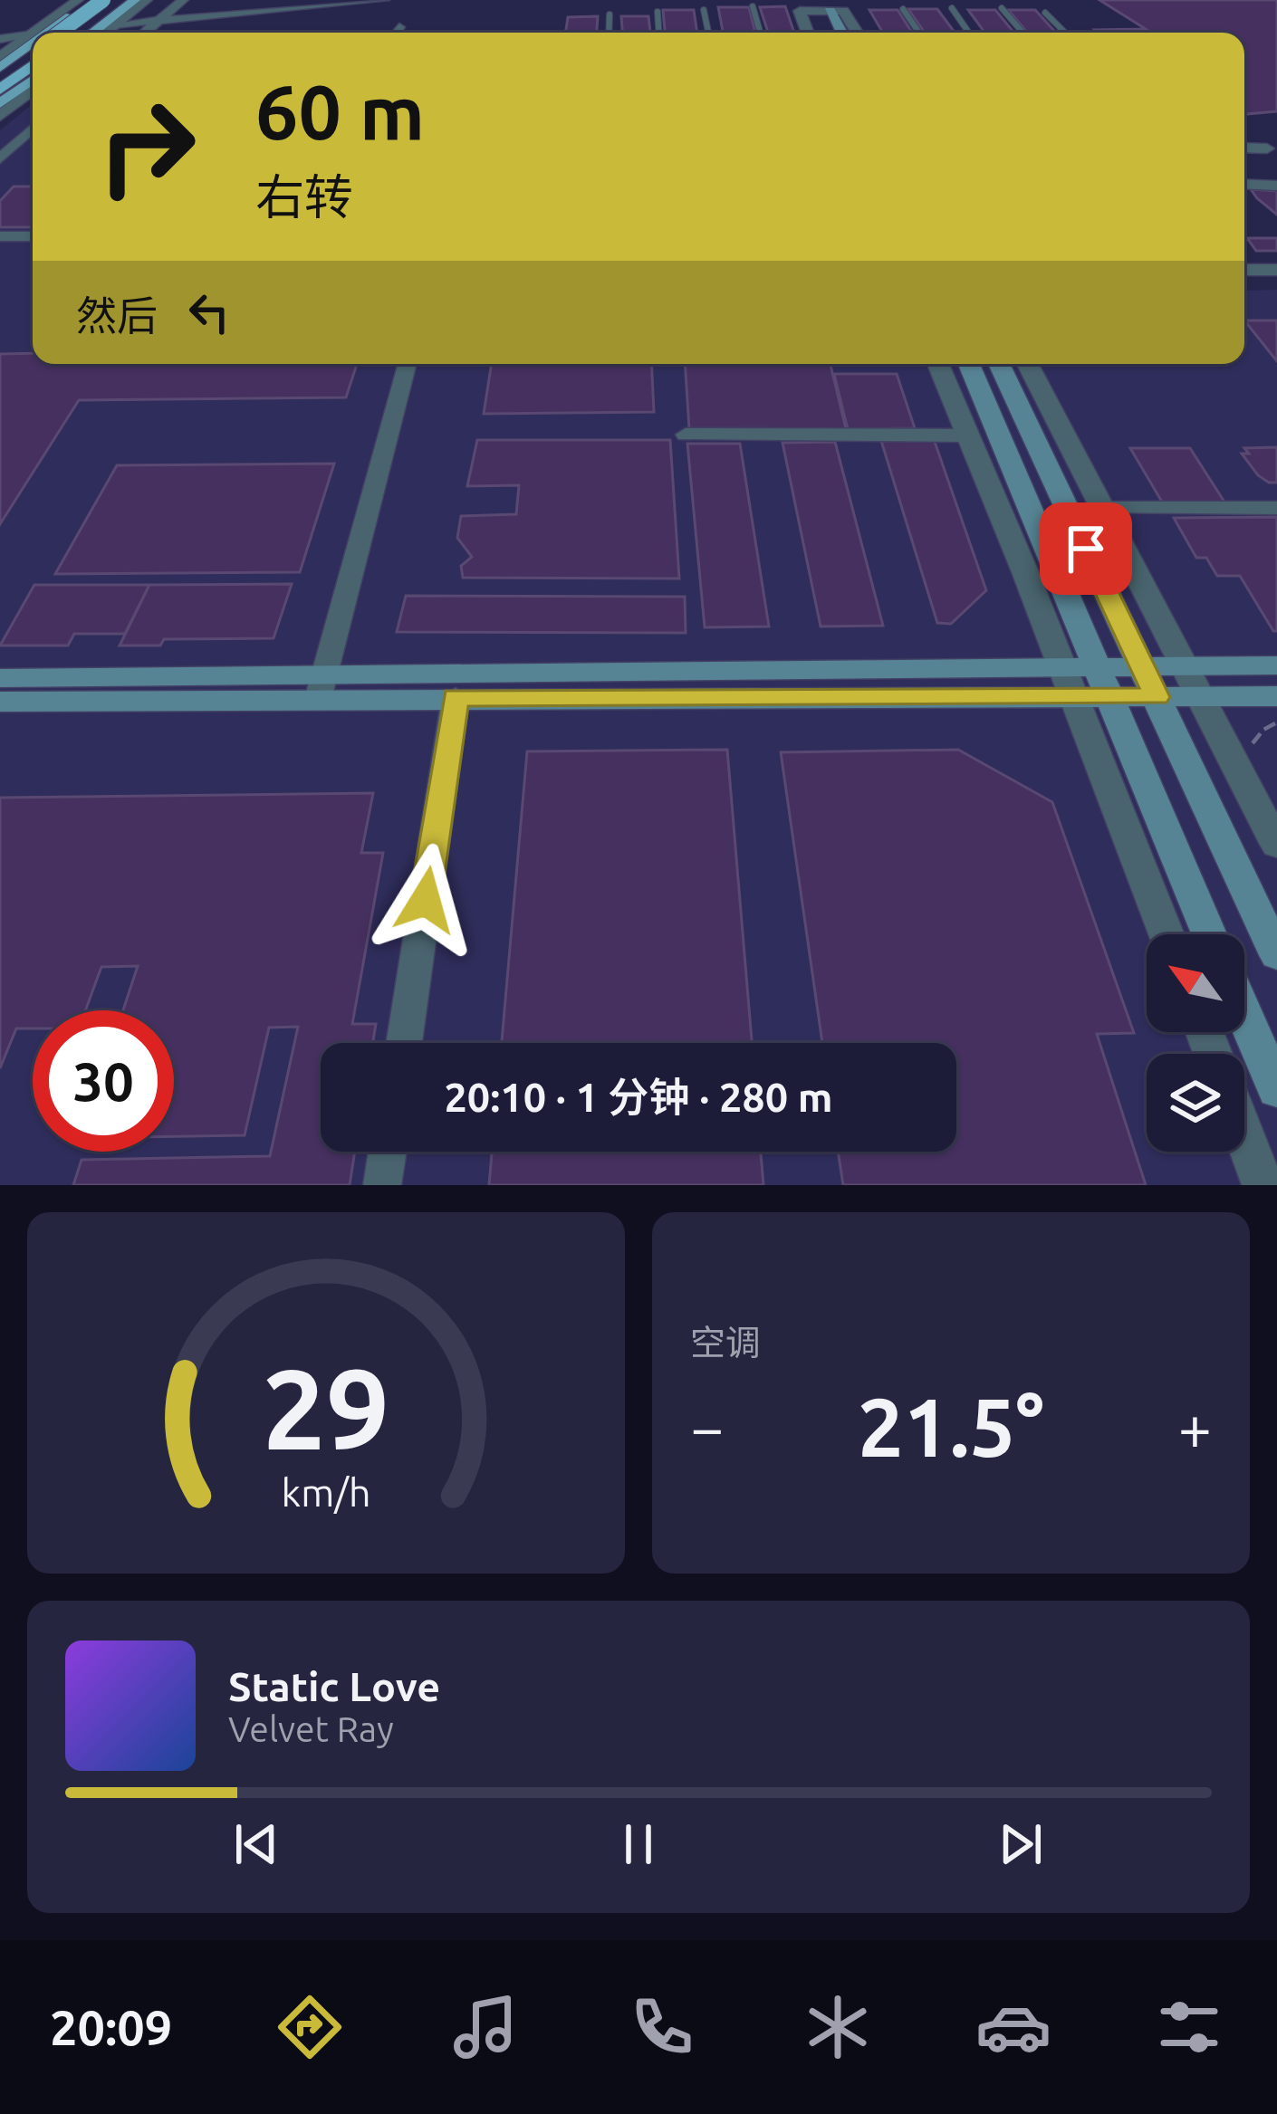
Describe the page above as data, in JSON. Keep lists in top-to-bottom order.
{
  "north": "top left",
  "page": {
    "turn": ["60 m", "右转"],
    "then": "然后",
    "limit": "30",
    "trip": "20:10 · 1 分钟 · 280 m",
    "tile": "空调",
    "heat": ["−", "21.5°", "+"],
    "song": ["Static Love", "Velvet Ray"],
    "tabs": "20:09",
    "gauge": ["29", "km/h"]
  }
}
